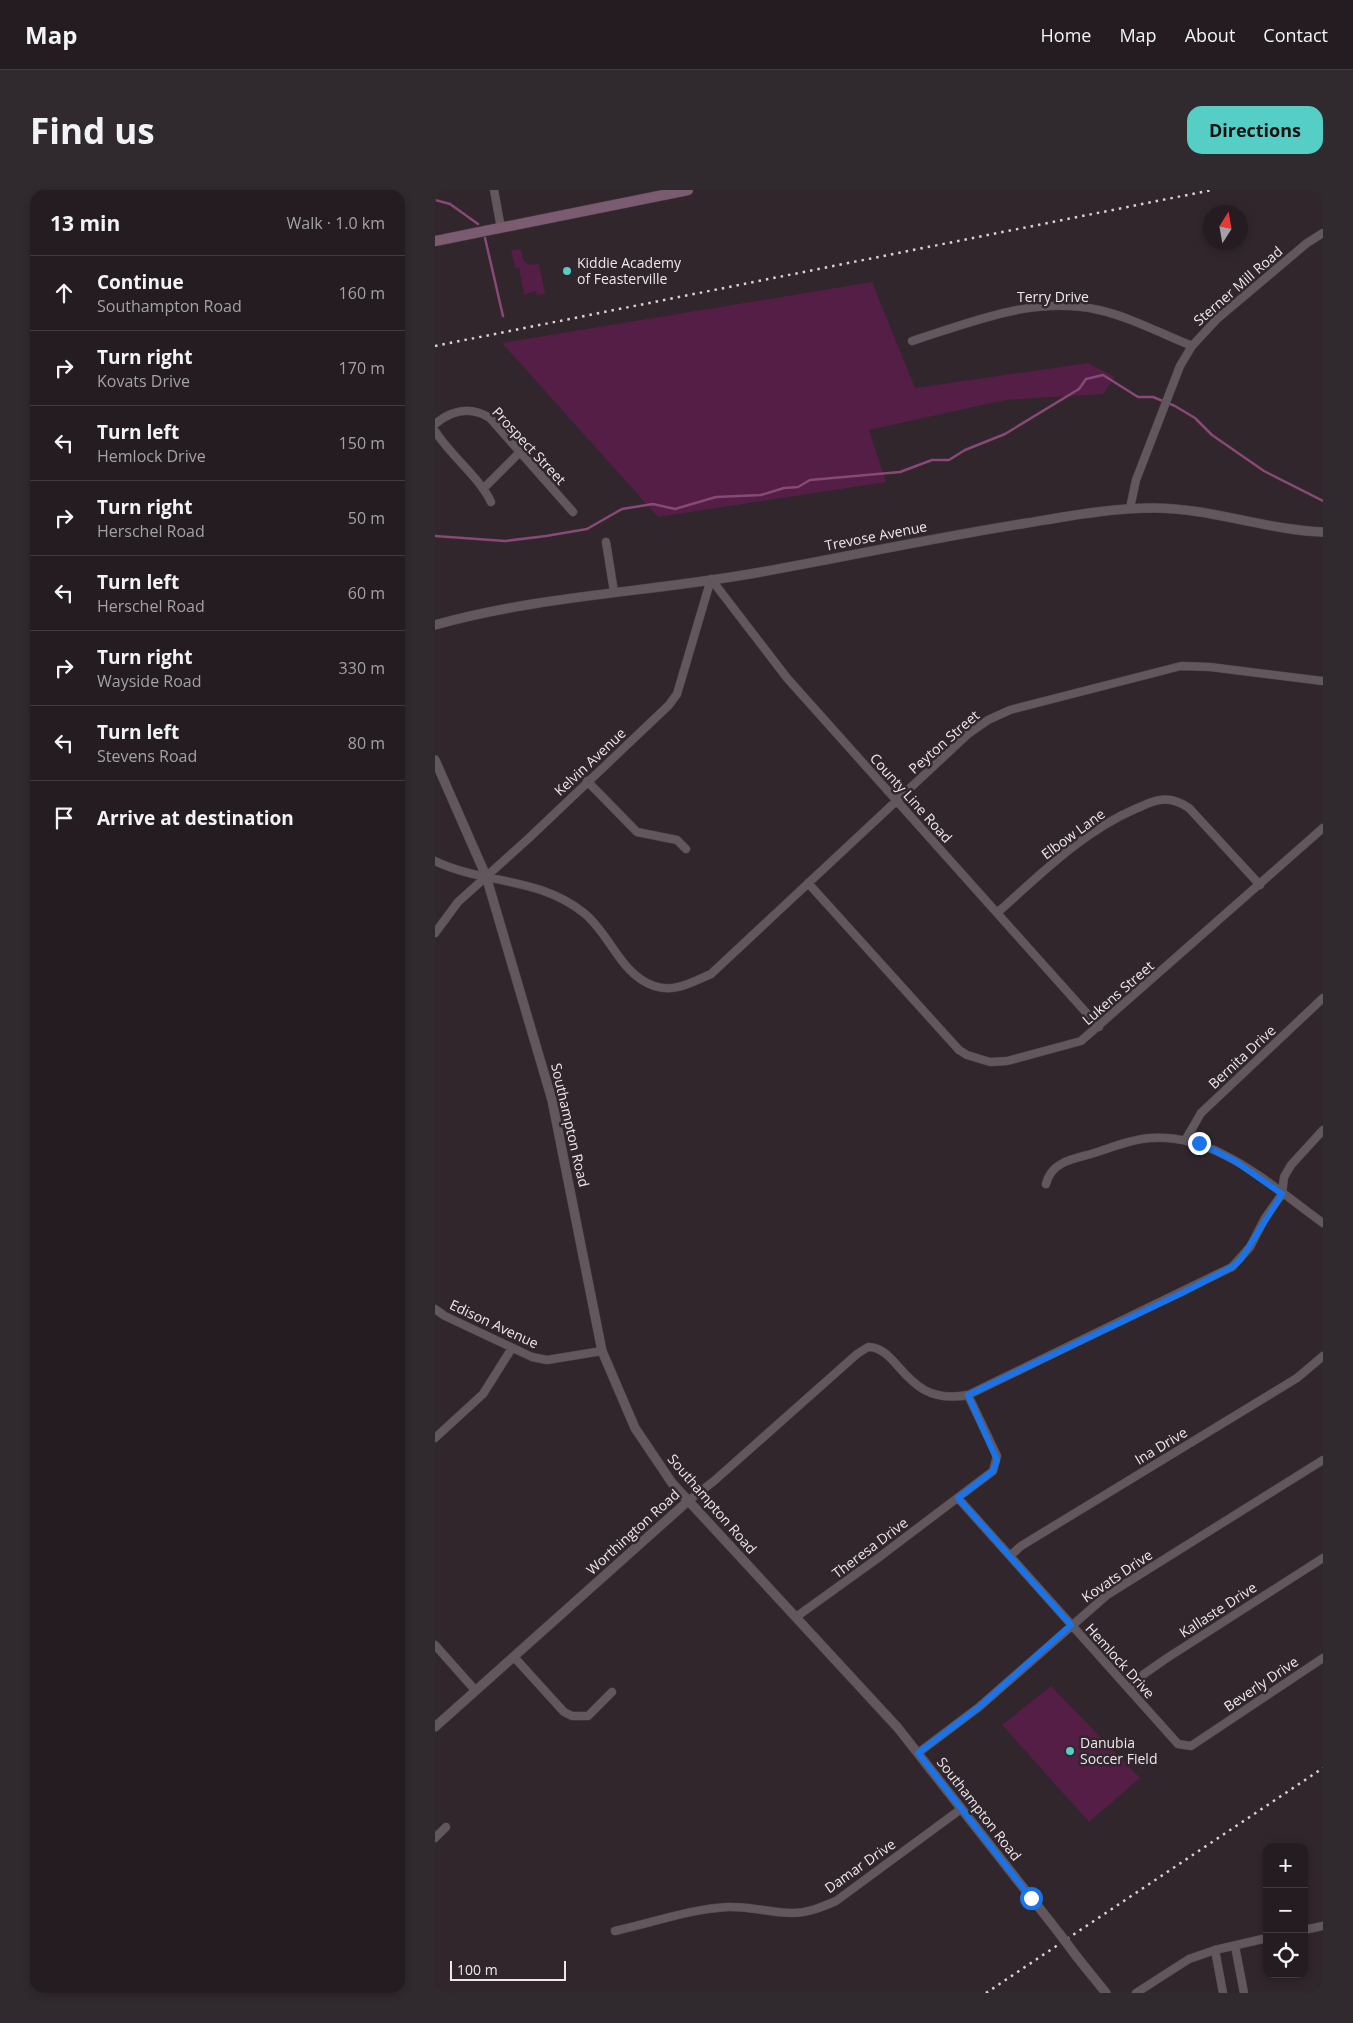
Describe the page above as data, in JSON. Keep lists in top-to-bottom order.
{
  "streets": {
    "street": [
      "Sterner Mill Road",
      "Terry Drive",
      "Prospect Street",
      "Trevose Avenue",
      "Peyton Street",
      "Kelvin Avenue",
      "County Line Road",
      "Elbow Lane",
      "Lukens Street",
      "Bernita Drive",
      "Southampton Road",
      "Edison Avenue",
      "Ina Drive",
      "Worthington Road",
      "Theresa Drive",
      "Kovats Drive",
      "Kallaste Drive",
      "Hemlock Drive",
      "Beverly Drive",
      "Damar Drive"
    ]
  },
  "crossings": [
    ["Sterner Mill Road", "Terry Drive"],
    ["Sterner Mill Road", "Trevose Avenue"],
    ["Trevose Avenue", "Kelvin Avenue"],
    ["Trevose Avenue", "County Line Road"],
    ["Peyton Street", "Kelvin Avenue"],
    ["Peyton Street", "County Line Road"],
    ["Peyton Street", "Lukens Street"],
    ["Peyton Street", "Southampton Road"],
    ["Kelvin Avenue", "County Line Road"],
    ["Kelvin Avenue", "Southampton Road"],
    ["County Line Road", "Elbow Lane"],
    ["County Line Road", "Lukens Street"],
    ["Elbow Lane", "Lukens Street"],
    ["Southampton Road", "Edison Avenue"],
    ["Southampton Road", "Worthington Road"],
    ["Southampton Road", "Theresa Drive"],
    ["Southampton Road", "Kovats Drive"],
    ["Southampton Road", "Damar Drive"],
    ["Ina Drive", "Hemlock Drive"],
    ["Worthington Road", "Theresa Drive"],
    ["Theresa Drive", "Hemlock Drive"],
    ["Kovats Drive", "Hemlock Drive"],
    ["Kallaste Drive", "Hemlock Drive"],
    ["Hemlock Drive", "Beverly Drive"]
  ],
  "places": ["Kiddie Academy of Feasterville", "Danubia Soccer Field"],
  "scale_bar": "100 m",
  "north": "top",
  "page": {
    "header": "Map",
    "nav": [
      "Home",
      "Map",
      "About",
      "Contact"
    ],
    "buttons": "Directions",
    "title": "Find us",
    "heading": ["13 min", "Walk · 1.0 km"],
    "list": [
      ["Continue", "Southampton Road", "160 m"],
      ["Turn right", "Kovats Drive", "170 m"],
      ["Turn left", "Hemlock Drive", "150 m"],
      ["Turn right", "Herschel Road", "50 m"],
      ["Turn left", "Herschel Road", "60 m"],
      ["Turn right", "Wayside Road", "330 m"],
      ["Turn left", "Stevens Road", "80 m"],
      "Arrive at destination"
    ],
    "map_buttons": ["+", "−"],
    "scale": "100 m"
  }
}
